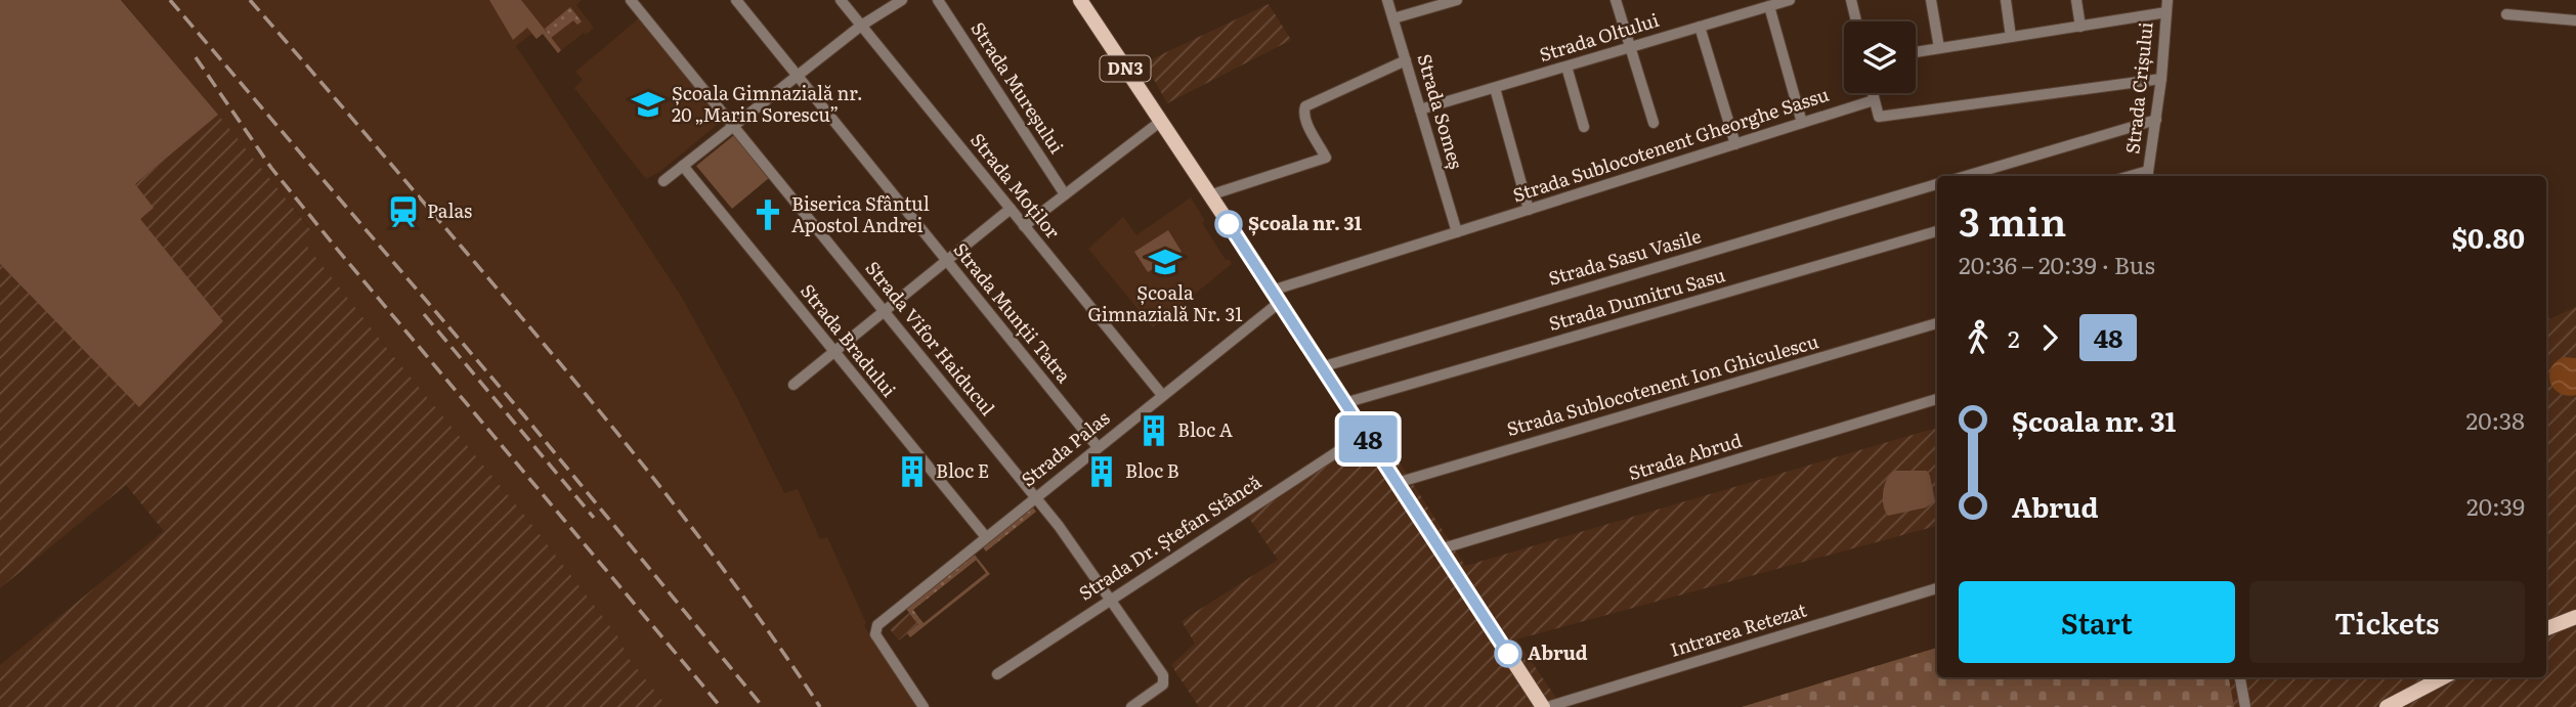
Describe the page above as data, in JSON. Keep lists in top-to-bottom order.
{
  "streets": {
    "main road": ["DN3"],
    "street": [
      "Strada Oltului",
      "Strada Mureșului",
      "Strada Crișului",
      "Strada Someș",
      "Strada Sublocotenent Gheorghe Sassu",
      "Strada Moților",
      "Strada Sasu Vasile",
      "Strada Dumitru Sasu",
      "Strada Munții Tatra",
      "Strada Vifor Haiducul",
      "Strada Bradului",
      "Strada Sublocotenent Ion Ghiculescu",
      "Strada Palas",
      "Strada Abrud",
      "Strada Dr. Ștefan Stâncă",
      "Intrarea Retezat"
    ]
  },
  "crossings": [
    ["Strada Oltului", "Strada Someș"],
    ["DN3", "Strada Sublocotenent Gheorghe Sassu"],
    ["DN3", "Strada Sasu Vasile"],
    ["DN3", "Strada Dumitru Sasu"],
    ["DN3", "Strada Sublocotenent Ion Ghiculescu"],
    ["DN3", "Strada Palas"],
    ["DN3", "Strada Abrud"],
    ["DN3", "Strada Dr. Ștefan Stâncă"],
    ["DN3", "Intrarea Retezat"],
    ["Strada Someș", "Strada Sublocotenent Gheorghe Sassu"],
    ["Strada Sublocotenent Gheorghe Sassu", "Strada Palas"],
    ["Strada Moților", "Strada Palas"],
    ["Strada Munții Tatra", "Strada Palas"],
    ["Strada Vifor Haiducul", "Strada Palas"],
    ["Strada Vifor Haiducul", "Strada Dr. Ștefan Stâncă"],
    ["Strada Bradului", "Strada Palas"]
  ],
  "places": {
    "school or university": ["Școala Gimnazială nr. 20 „Marin Sorescu”", "Școala Gimnazială Nr. 31"],
    "station": ["Palas"],
    "church": ["Biserica Sfântul Apostol Andrei"],
    "other": ["Școala nr. 31", "Abrud"],
    "building": ["Bloc A", "Bloc E", "Bloc B"]
  },
  "lines": ["bus line 48"],
  "page": {
    "on_map": "48",
    "heading": ["3 min", "20:36 – 20:39 · Bus", "$0.80"],
    "legs": ["2", "48"],
    "list": [
      {
        "name": "Școala nr. 31",
        "value": "20:38"
      },
      {
        "name": "Abrud",
        "value": "20:39"
      }
    ],
    "buttons": ["Start", "Tickets"]
  }
}
